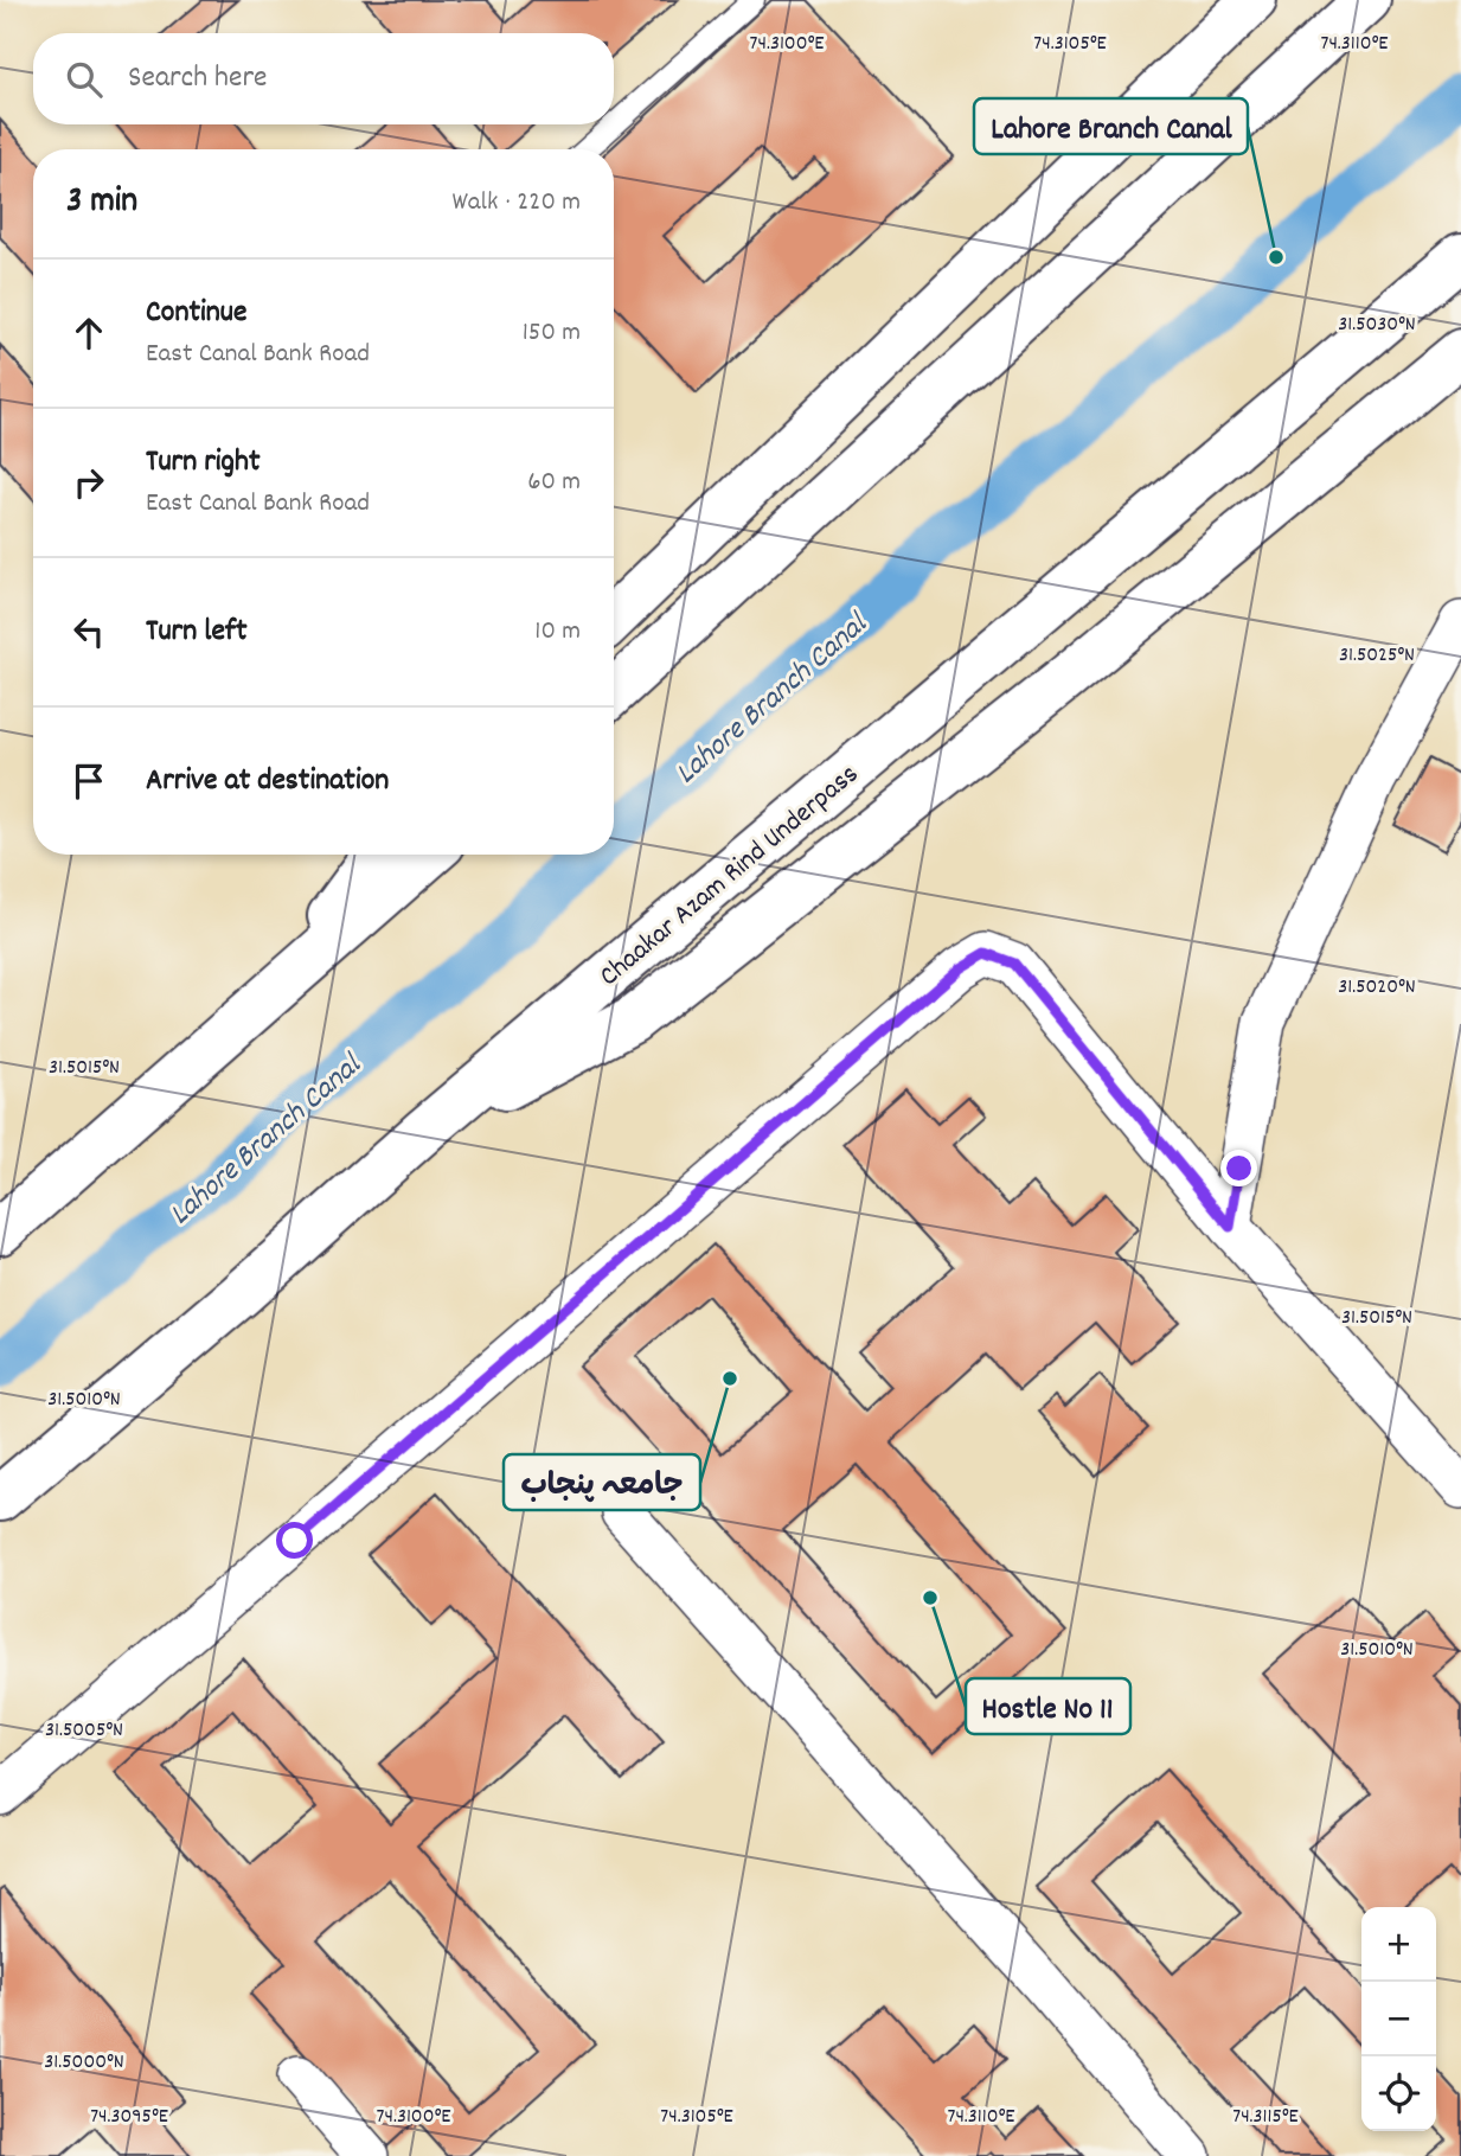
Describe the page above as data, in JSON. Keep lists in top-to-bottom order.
{
  "streets": {
    "highway": ["Chaakar Azam Rind Underpass"]
  },
  "water": ["Lahore Branch Canal"],
  "places": ["Lahore Branch Canal", "جامعہ پنجاب", "Hostle No 11"],
  "page": {
    "search": "Search here",
    "heading": ["3 min", "Walk · 220 m"],
    "list": [
      ["Continue", "East Canal Bank Road", "150 m"],
      ["Turn right", "East Canal Bank Road", "60 m"],
      ["Turn left", "10 m"],
      "Arrive at destination"
    ],
    "map_buttons": ["+", "−"]
  },
  "coordinates": [
    "74.3100°E",
    "74.3105°E",
    "74.3110°E",
    "31.5030°N",
    "31.5025°N",
    "31.5020°N",
    "31.5015°N",
    "31.5010°N",
    "31.5005°N",
    "31.5000°N",
    "74.3095°E",
    "74.3115°E"
  ]
}
